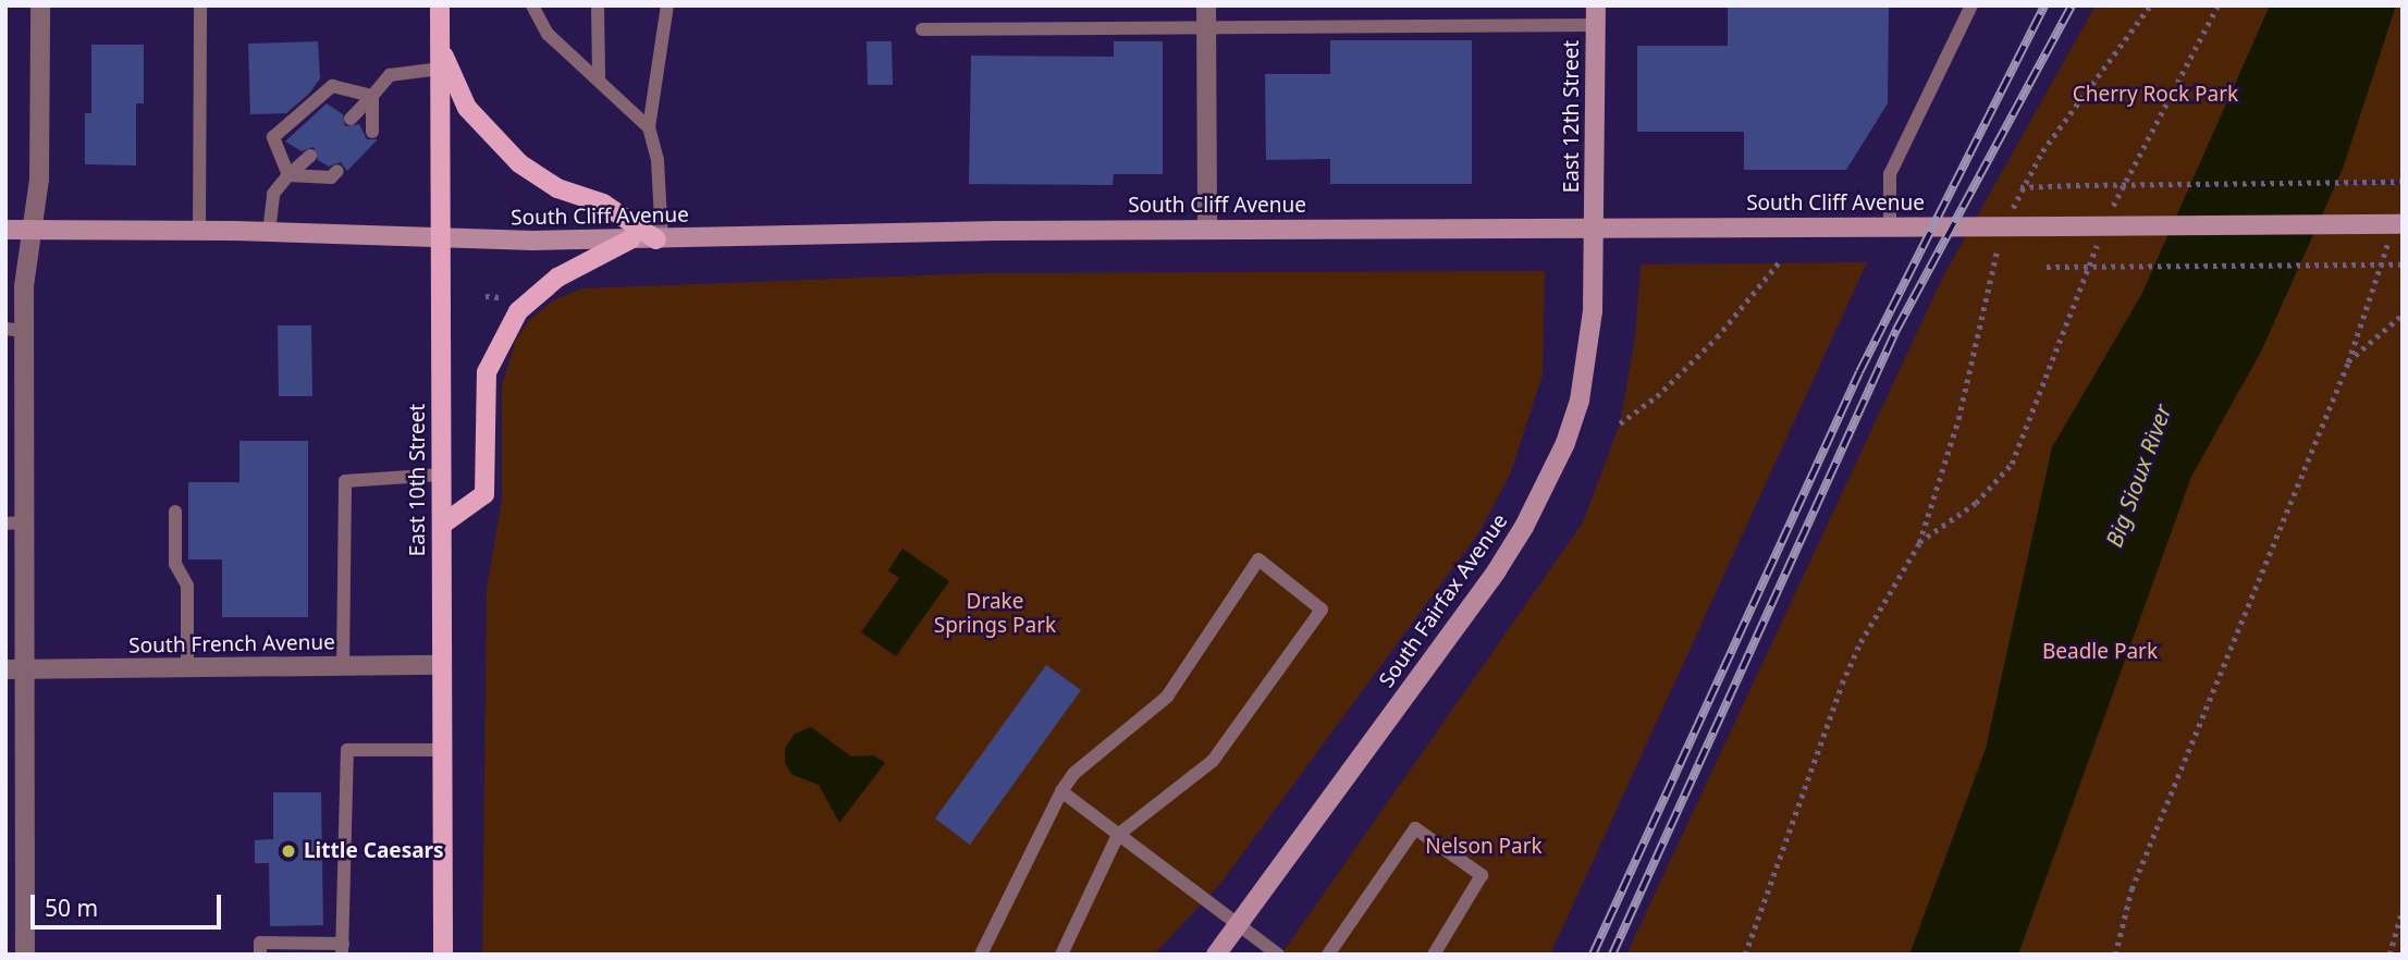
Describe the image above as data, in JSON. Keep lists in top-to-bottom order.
{
  "streets": {
    "main road": [
      "East 12th Street",
      "South Cliff Avenue",
      "East 10th Street",
      "South Fairfax Avenue"
    ],
    "street": ["South French Avenue"]
  },
  "crossings": [
    ["East 12th Street", "South Cliff Avenue"],
    ["East 12th Street", "South Fairfax Avenue"],
    ["South Cliff Avenue", "East 10th Street"],
    ["South Cliff Avenue", "South Fairfax Avenue"],
    ["East 10th Street", "South French Avenue"]
  ],
  "water": ["Big Sioux River"],
  "parks": [
    "Cherry Rock Park",
    "Drake Springs Park",
    "Beadle Park",
    "Nelson Park"
  ],
  "places": ["Little Caesars"],
  "scale_bar": "50 m"
}
